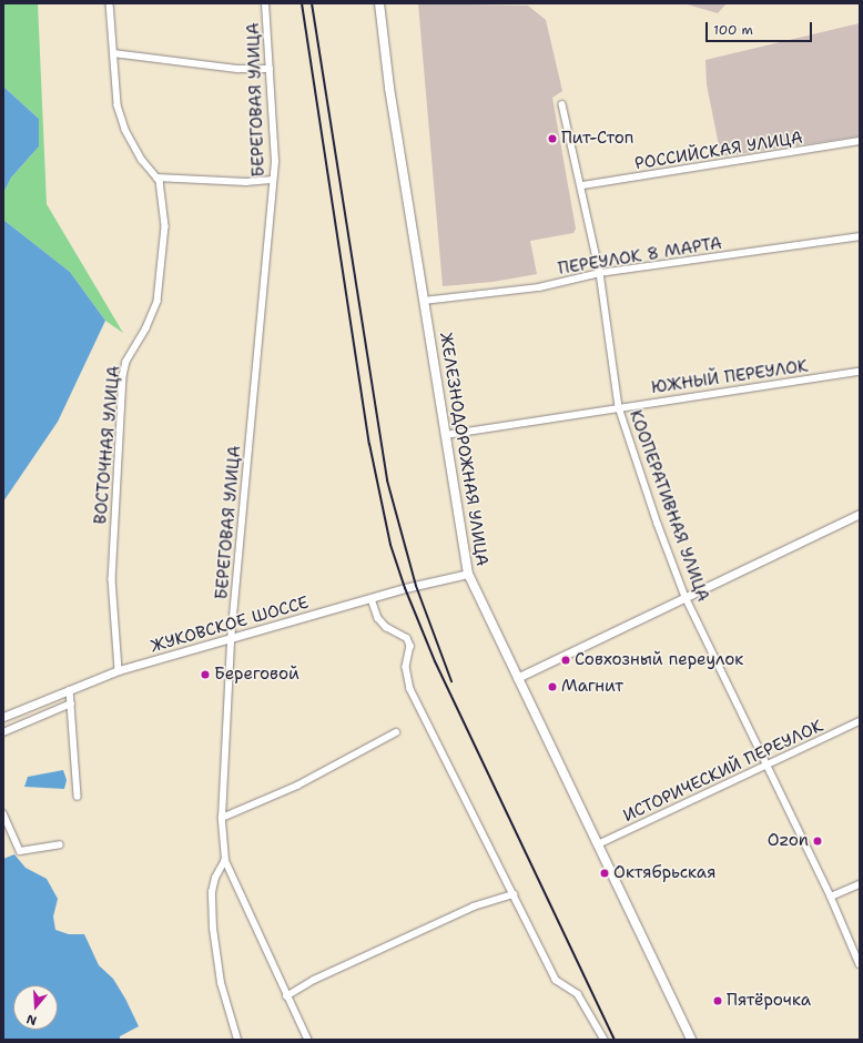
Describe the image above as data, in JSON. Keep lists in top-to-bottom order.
{
  "streets": {
    "main road": ["ЖЕЛЕЗНОДОРОЖНАЯ УЛИЦА", "ЖУКОВСКОЕ ШОССЕ"],
    "street": [
      "БЕРЕГОВАЯ УЛИЦА",
      "РОССИЙСКАЯ УЛИЦА",
      "ПЕРЕУЛОК 8 МАРТА",
      "ЮЖНЫЙ ПЕРЕУЛОК",
      "ВОСТОЧНАЯ УЛИЦА",
      "КООПЕРАТИВНАЯ УЛИЦА",
      "ИСТОРИЧЕСКИЙ ПЕРЕУЛОК"
    ]
  },
  "crossings": [
    ["БЕРЕГОВАЯ УЛИЦА", "ЖУКОВСКОЕ ШОССЕ"],
    ["РОССИЙСКАЯ УЛИЦА", "КООПЕРАТИВНАЯ УЛИЦА"],
    ["ПЕРЕУЛОК 8 МАРТА", "ЖЕЛЕЗНОДОРОЖНАЯ УЛИЦА"],
    ["ПЕРЕУЛОК 8 МАРТА", "КООПЕРАТИВНАЯ УЛИЦА"],
    ["ЮЖНЫЙ ПЕРЕУЛОК", "ЖЕЛЕЗНОДОРОЖНАЯ УЛИЦА"],
    ["ЮЖНЫЙ ПЕРЕУЛОК", "КООПЕРАТИВНАЯ УЛИЦА"],
    ["ВОСТОЧНАЯ УЛИЦА", "ЖУКОВСКОЕ ШОССЕ"],
    ["ЖЕЛЕЗНОДОРОЖНАЯ УЛИЦА", "ЖУКОВСКОЕ ШОССЕ"],
    ["ЖЕЛЕЗНОДОРОЖНАЯ УЛИЦА", "ИСТОРИЧЕСКИЙ ПЕРЕУЛОК"],
    ["КООПЕРАТИВНАЯ УЛИЦА", "ИСТОРИЧЕСКИЙ ПЕРЕУЛОК"]
  ],
  "places": [
    "Пит-Стоп",
    "Совхозный переулок",
    "Береговой",
    "Магнит",
    "Ozon",
    "Октябрьская",
    "Пятёрочка"
  ],
  "scale_bar": "100 m",
  "north": "bottom"
}
